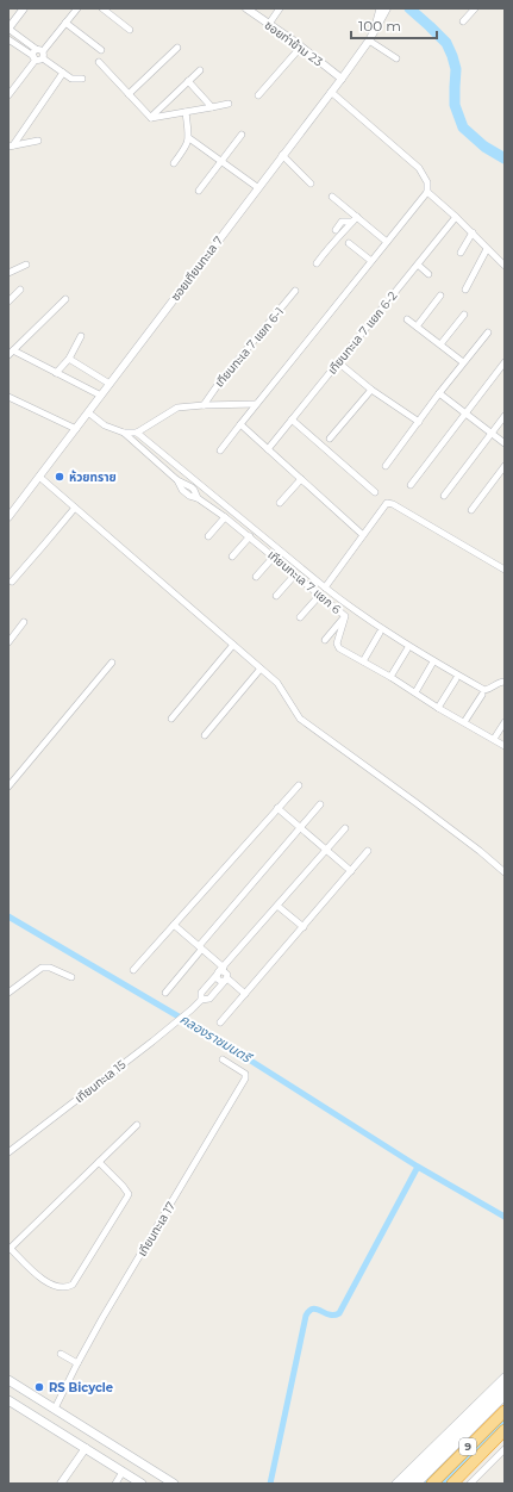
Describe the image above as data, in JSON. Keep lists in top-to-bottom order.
{
  "streets": {
    "highway": ["9"],
    "street": [
      "ซอยท่าข้าม 23",
      "ซอยเทียนทะเล 7",
      "เทียนทะเล 7 แยก 6-2",
      "เทียนทะเล 7 แยก 6-1",
      "เทียนทะเล 7 แยก 6",
      "เทียนทะเล 15",
      "เทียนทะเล 17"
    ]
  },
  "crossings": [
    ["ซอยท่าข้าม 23", "ซอยเทียนทะเล 7"],
    ["ซอยเทียนทะเล 7", "เทียนทะเล 7 แยก 6"]
  ],
  "water": ["คลองราชมนตรี"],
  "places": ["ห้วยทราย", "RS Bicycle"],
  "scale_bar": "100 m"
}
